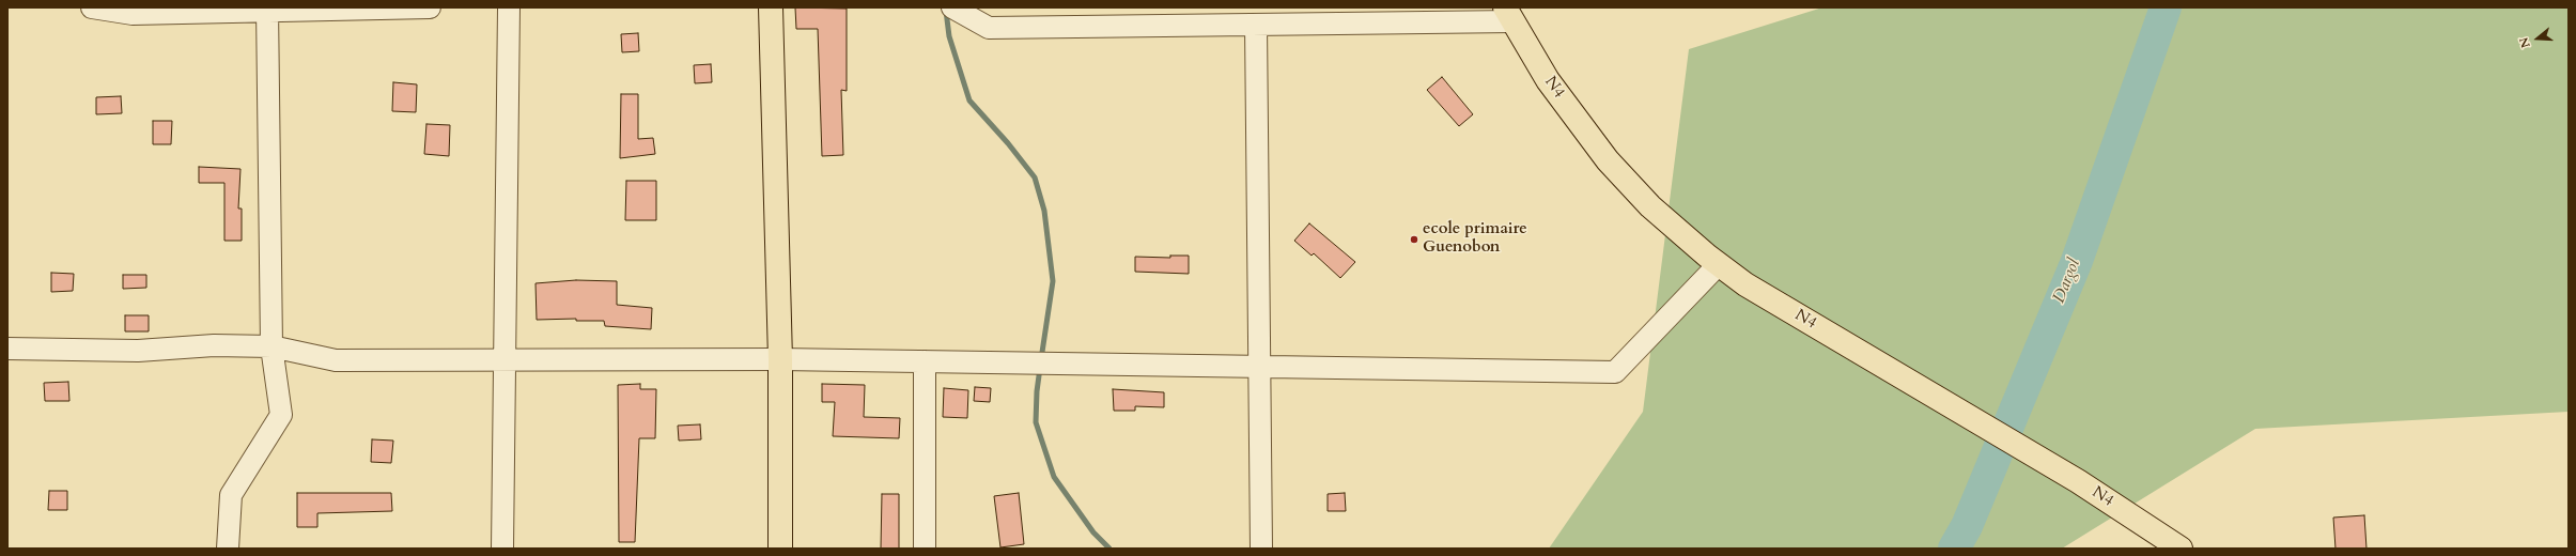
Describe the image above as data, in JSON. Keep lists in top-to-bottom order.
{
  "streets": {
    "main road": ["N4"]
  },
  "water": ["Dargol"],
  "places": ["ecole primaire Guenobon"],
  "north": "left"
}
